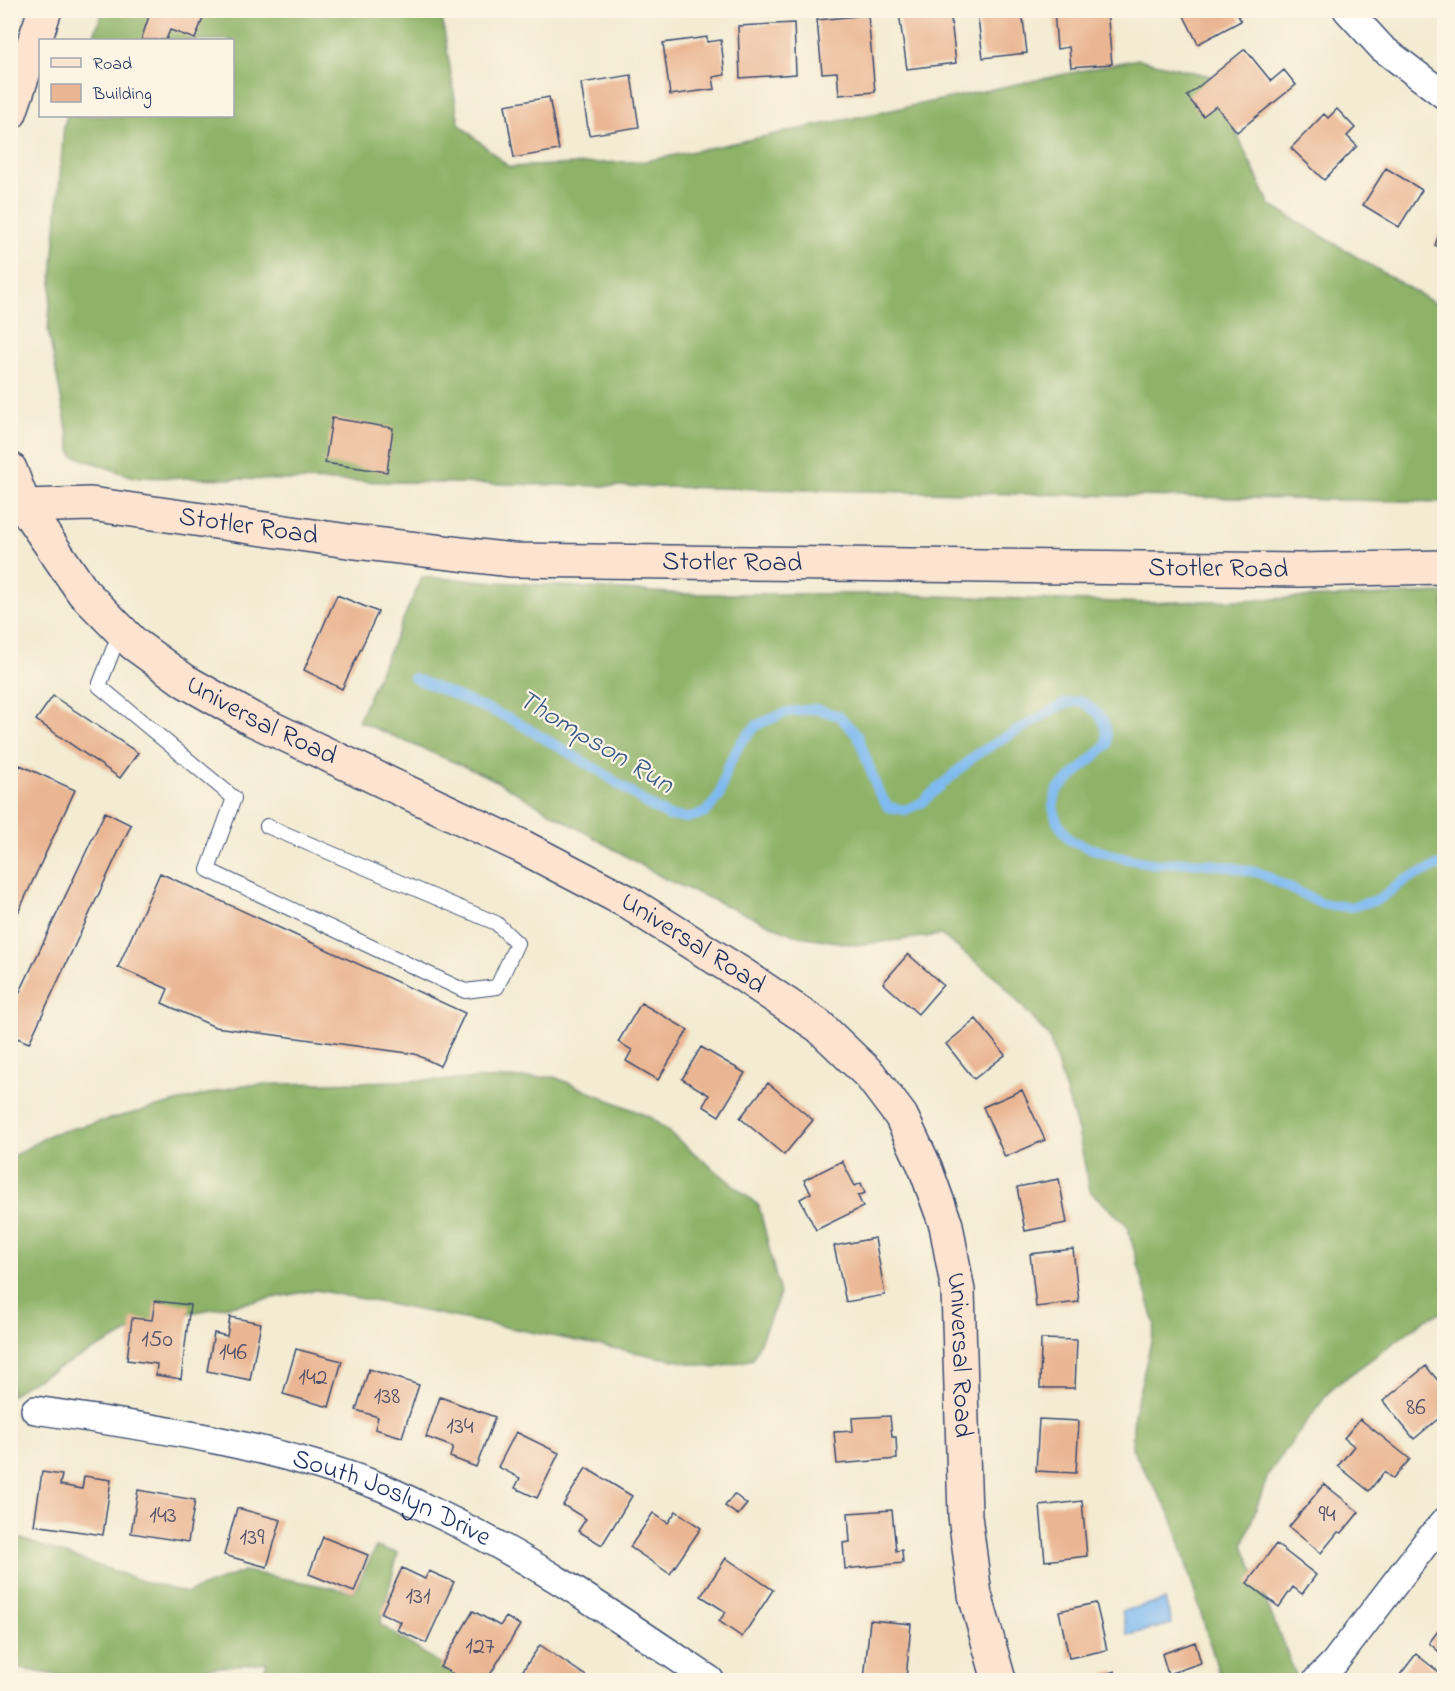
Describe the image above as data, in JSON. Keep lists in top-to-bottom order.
{
  "streets": {
    "street": ["Stotler Road", "Universal Road", "South Joslyn Drive"]
  },
  "crossings": [
    ["Stotler Road", "Universal Road"]
  ],
  "water": ["Thompson Run"],
  "house_numbers": [
    "150",
    "146",
    "142",
    "138",
    "86",
    "134",
    "94",
    "143",
    "139",
    "131",
    "127"
  ],
  "legend": ["Road", "Building"]
}
